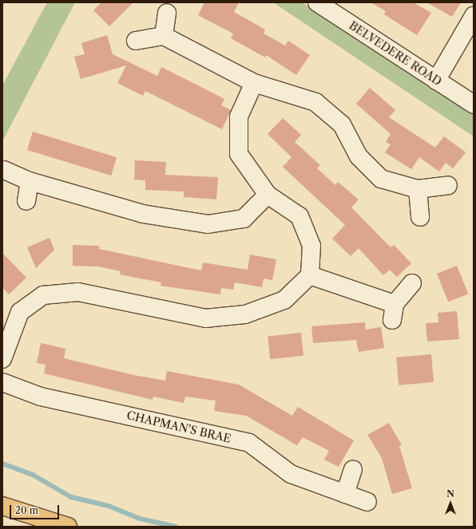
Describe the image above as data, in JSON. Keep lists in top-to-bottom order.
{
  "streets": {
    "street": ["BELVEDERE ROAD", "CHAPMAN'S BRAE"]
  },
  "scale_bar": "20 m",
  "north": "top"
}
